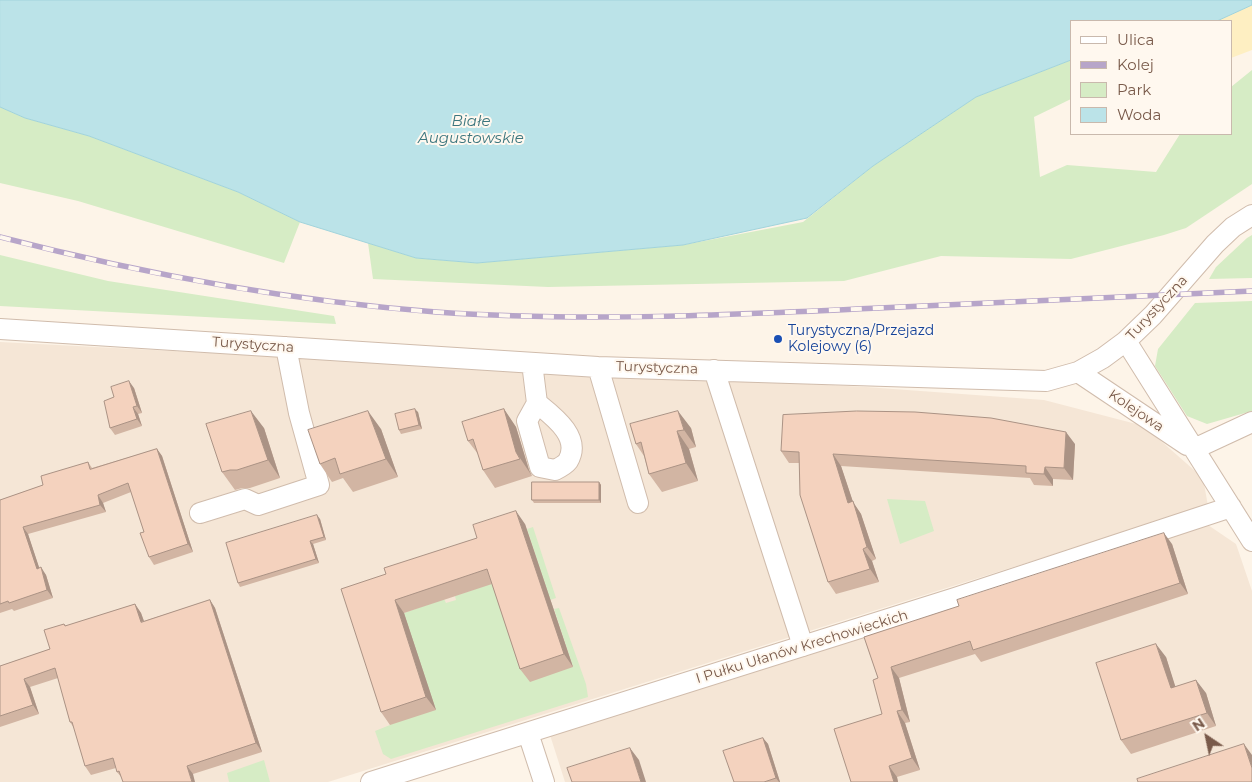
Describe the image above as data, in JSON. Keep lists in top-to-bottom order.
{
  "streets": {
    "street": ["Turystyczna", "Kolejowa", "I Pułku Ułanów Krechowieckich"]
  },
  "crossings": [
    ["Turystyczna", "Kolejowa"],
    ["Kolejowa", "I Pułku Ułanów Krechowieckich"]
  ],
  "water": ["Białe Augustowskie"],
  "places": ["Turystyczna/Przejazd Kolejowy (6)"],
  "legend": [
    "Ulica",
    "Kolej",
    "Park",
    "Woda"
  ],
  "north": "top left"
}
